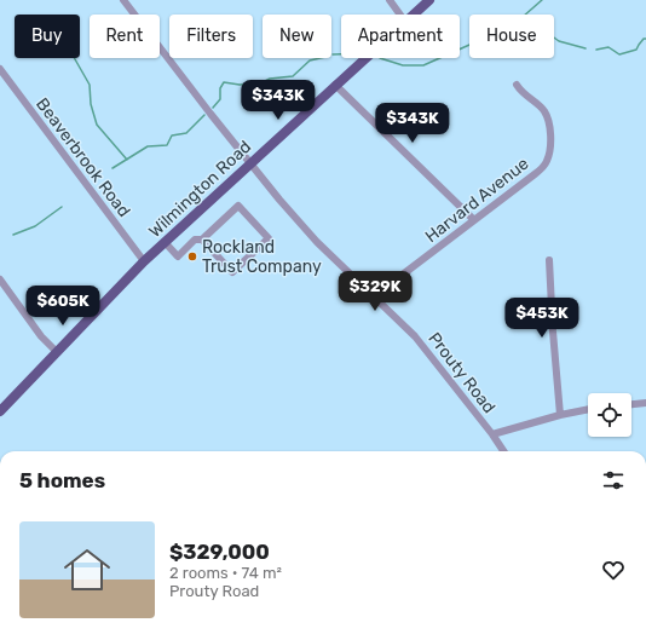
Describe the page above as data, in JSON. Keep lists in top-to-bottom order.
{
  "streets": {
    "main road": ["Wilmington Road"],
    "street": ["Beaverbrook Road", "Harvard Avenue", "Prouty Road"]
  },
  "crossings": [
    ["Beaverbrook Road", "Wilmington Road"],
    ["Wilmington Road", "Prouty Road"],
    ["Harvard Avenue", "Prouty Road"]
  ],
  "places": ["Rockland Trust Company"],
  "page": {
    "chip": [
      "Buy",
      "Rent",
      "Filters",
      "New",
      "Apartment",
      "House"
    ],
    "price": [
      "$343K",
      "$343K",
      "$329K",
      "$605K",
      "$453K"
    ],
    "heading": "5 homes",
    "list": [
      {
        "name": "$329,000",
        "note": "2 rooms · 74 m² · Prouty Road"
      }
    ]
  }
}
